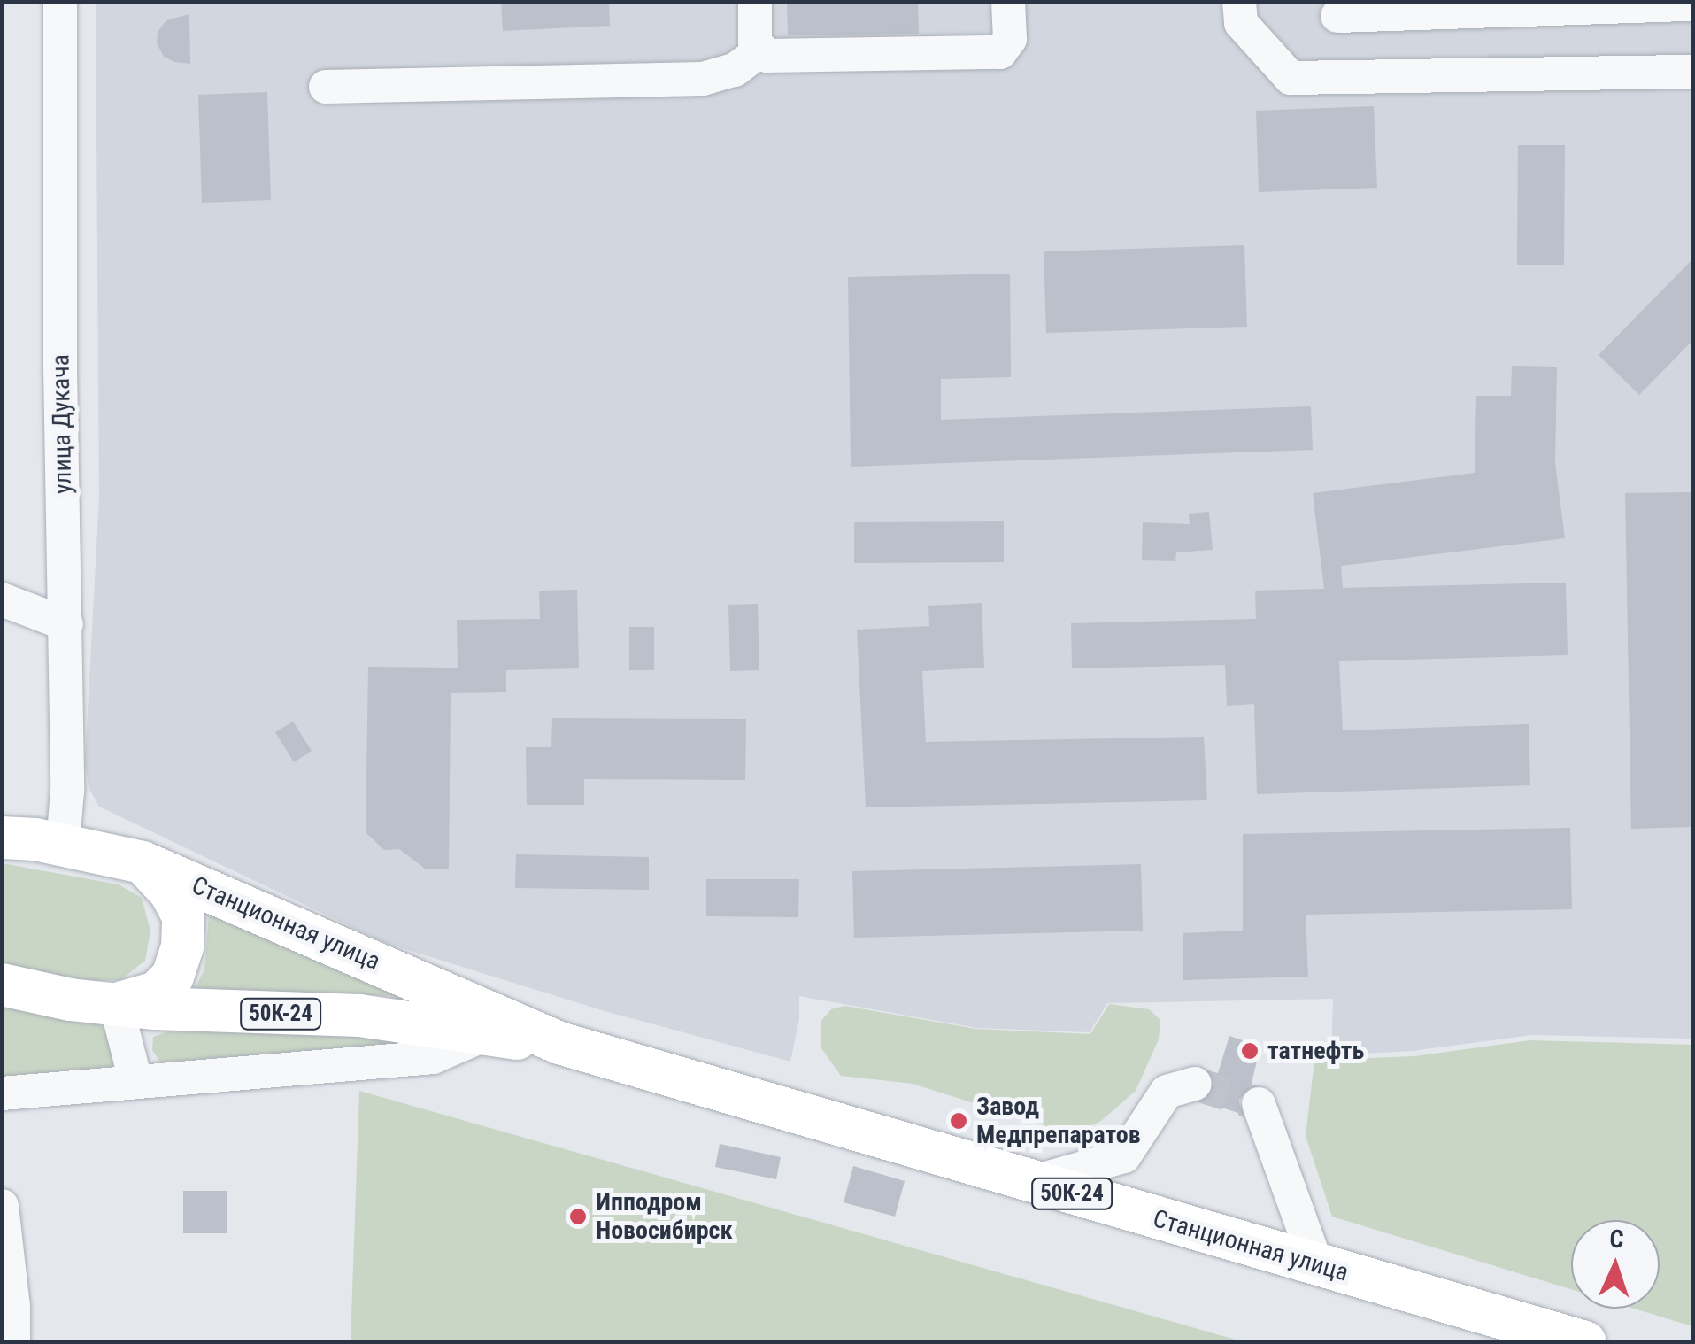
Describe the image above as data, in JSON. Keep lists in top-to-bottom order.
{
  "streets": {
    "main road": ["Станционная улица", "50К-24"],
    "street": ["улица Дукача"]
  },
  "crossings": [
    ["улица Дукача", "Станционная улица"]
  ],
  "places": ["татнефть", "Завод Медпрепаратов", "Ипподром Новосибирск"],
  "north": "top"
}
